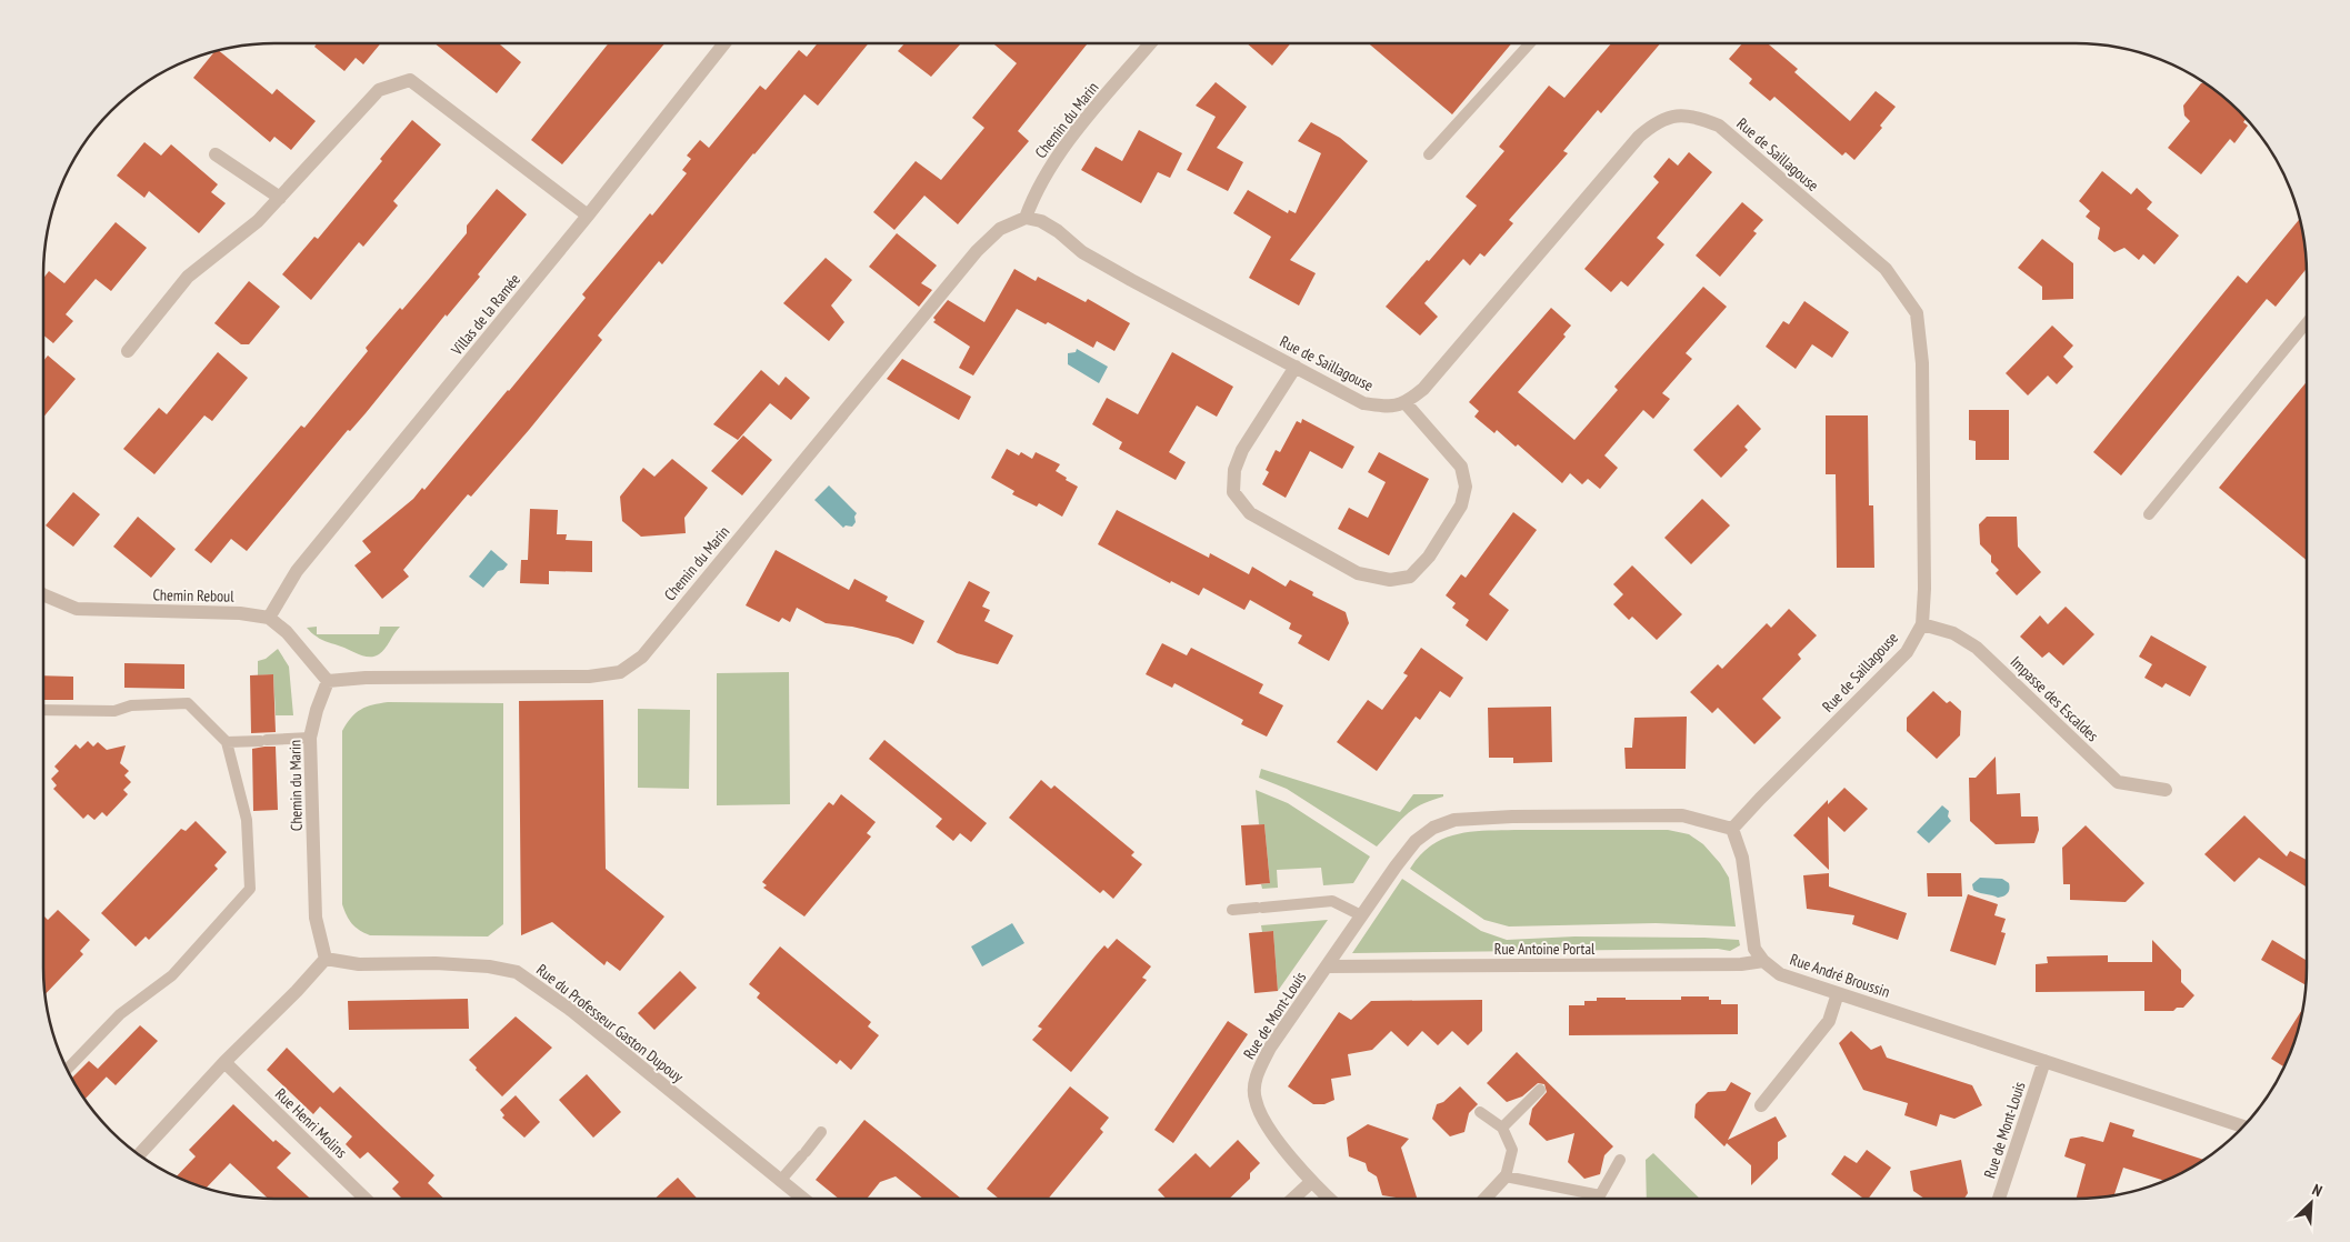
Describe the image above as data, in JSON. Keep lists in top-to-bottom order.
{
  "streets": {
    "street": [
      "Chemin du Marin",
      "Rue de Saillagouse",
      "Villas de la Ramée",
      "Chemin Reboul",
      "Impasse des Escaldes",
      "Rue Antoine Portal",
      "Rue André Broussin",
      "Rue de Mont-Louis",
      "Rue du Professeur Gaston Dupouy",
      "Rue Henri Molins"
    ]
  },
  "crossings": [
    ["Chemin du Marin", "Rue de Saillagouse"],
    ["Chemin du Marin", "Rue du Professeur Gaston Dupouy"],
    ["Rue de Saillagouse", "Impasse des Escaldes"],
    ["Rue de Saillagouse", "Rue de Mont-Louis"],
    ["Villas de la Ramée", "Chemin Reboul"],
    ["Rue Antoine Portal", "Rue André Broussin"],
    ["Rue Antoine Portal", "Rue de Mont-Louis"],
    ["Rue André Broussin", "Rue de Mont-Louis"]
  ],
  "north": "top right"
}
